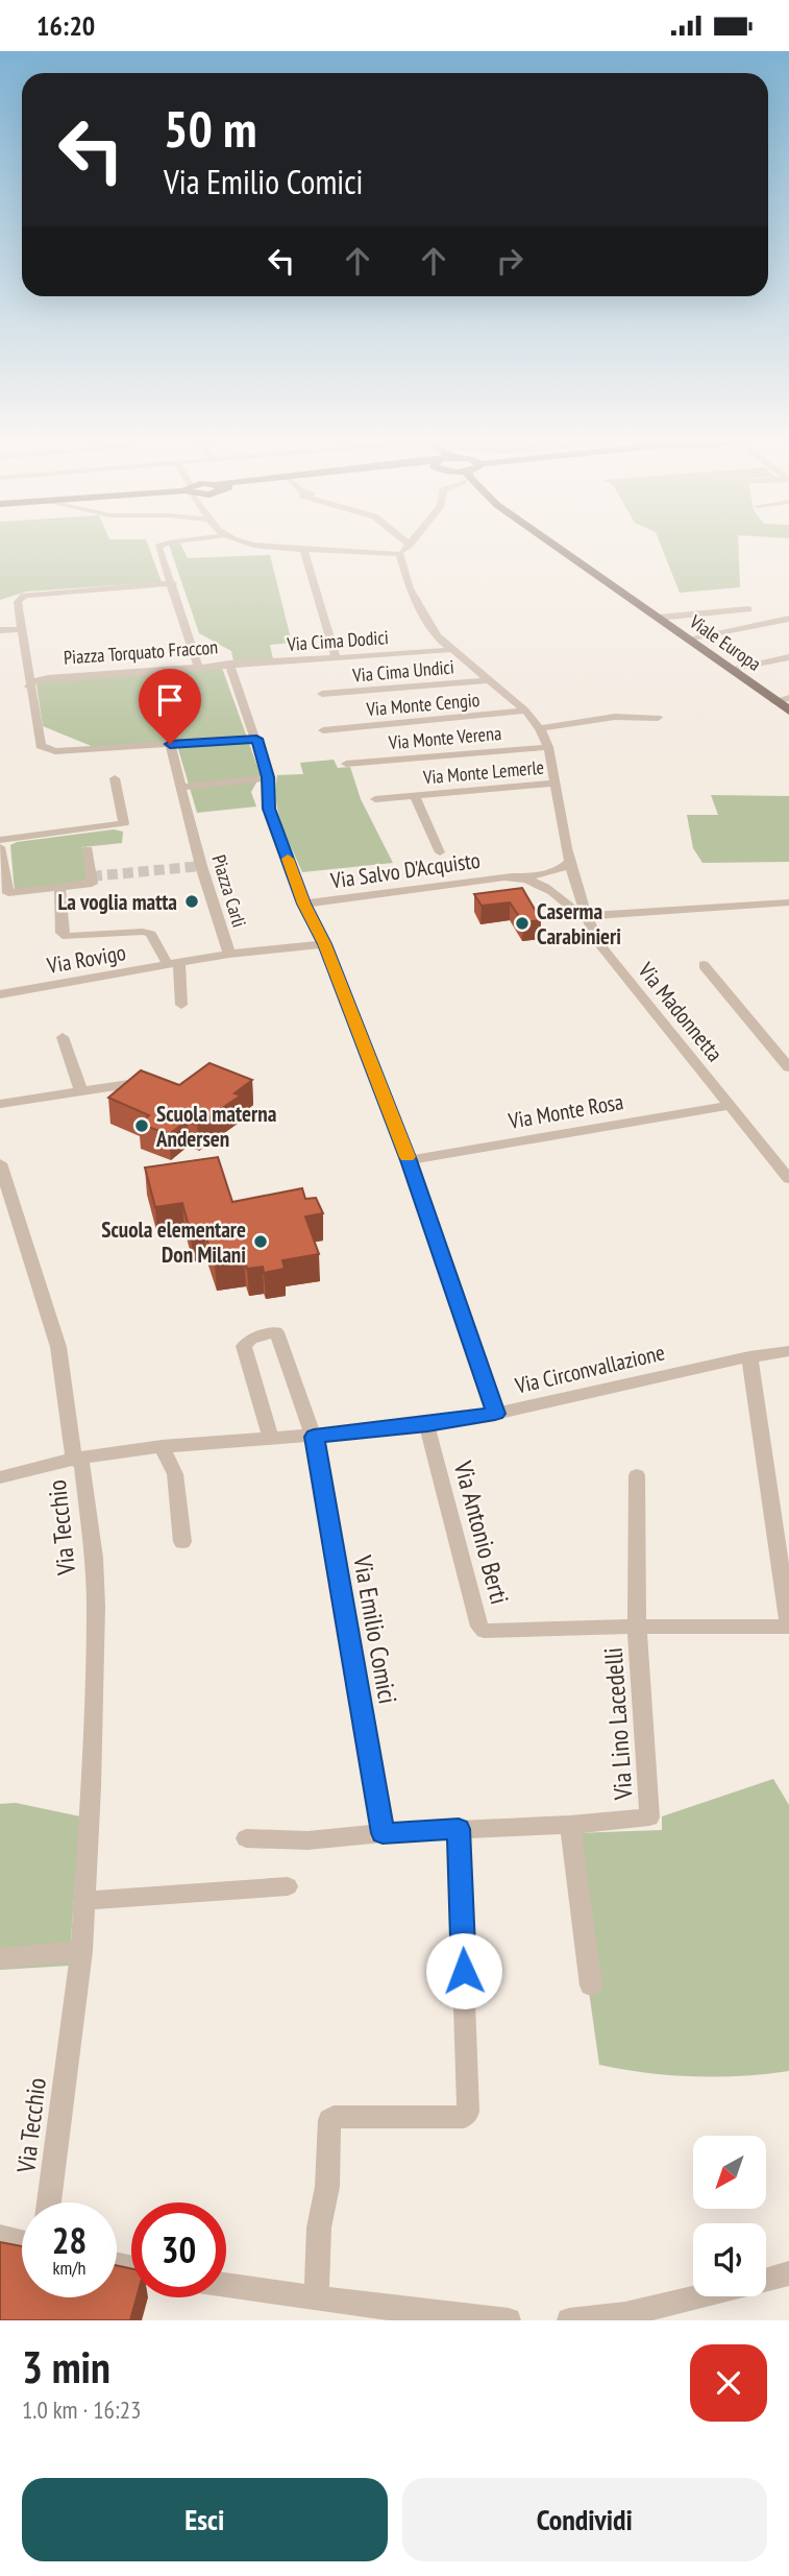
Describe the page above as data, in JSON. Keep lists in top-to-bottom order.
{
  "streets": {
    "main road": ["Viale Europa"],
    "street": [
      "Via Cima Dodici",
      "Piazza Torquato Fraccon",
      "Via Cima Undici",
      "Via Monte Cengio",
      "Via Monte Verena",
      "Via Monte Lemerle",
      "Via Salvo D'Acquisto",
      "Piazza Carli",
      "Via Rovigo",
      "Via Madonnetta",
      "Via Monte Rosa",
      "Via Circonvallazione",
      "Via Tecchio",
      "Via Antonio Berti",
      "Via Emilio Comici",
      "Via Lino Lacedelli"
    ]
  },
  "crossings": [
    ["Via Cima Dodici", "Piazza Torquato Fraccon"],
    ["Via Cima Dodici", "Via Madonnetta"],
    ["Via Cima Undici", "Via Madonnetta"],
    ["Via Monte Cengio", "Via Madonnetta"],
    ["Via Monte Verena", "Via Madonnetta"],
    ["Via Monte Lemerle", "Via Madonnetta"],
    ["Via Salvo D'Acquisto", "Via Madonnetta"],
    ["Piazza Carli", "Via Rovigo"],
    ["Via Madonnetta", "Via Monte Rosa"],
    ["Via Circonvallazione", "Via Tecchio"],
    ["Via Circonvallazione", "Via Antonio Berti"],
    ["Via Circonvallazione", "Via Emilio Comici"],
    ["Via Circonvallazione", "Via Lino Lacedelli"],
    ["Via Antonio Berti", "Via Lino Lacedelli"]
  ],
  "places": [
    "La voglia matta",
    "Caserma Carabinieri",
    "Scuola materna Andersen",
    "Scuola elementare Don Milani"
  ],
  "north": "bottom left",
  "page": {
    "status": "16:20",
    "turn": ["50 m", "Via Emilio Comici"],
    "speed": "28 km/h",
    "limit": "30",
    "heading": ["3 min", "1.0 km · 16:23"],
    "buttons": ["Esci", "Condividi"]
  }
}
